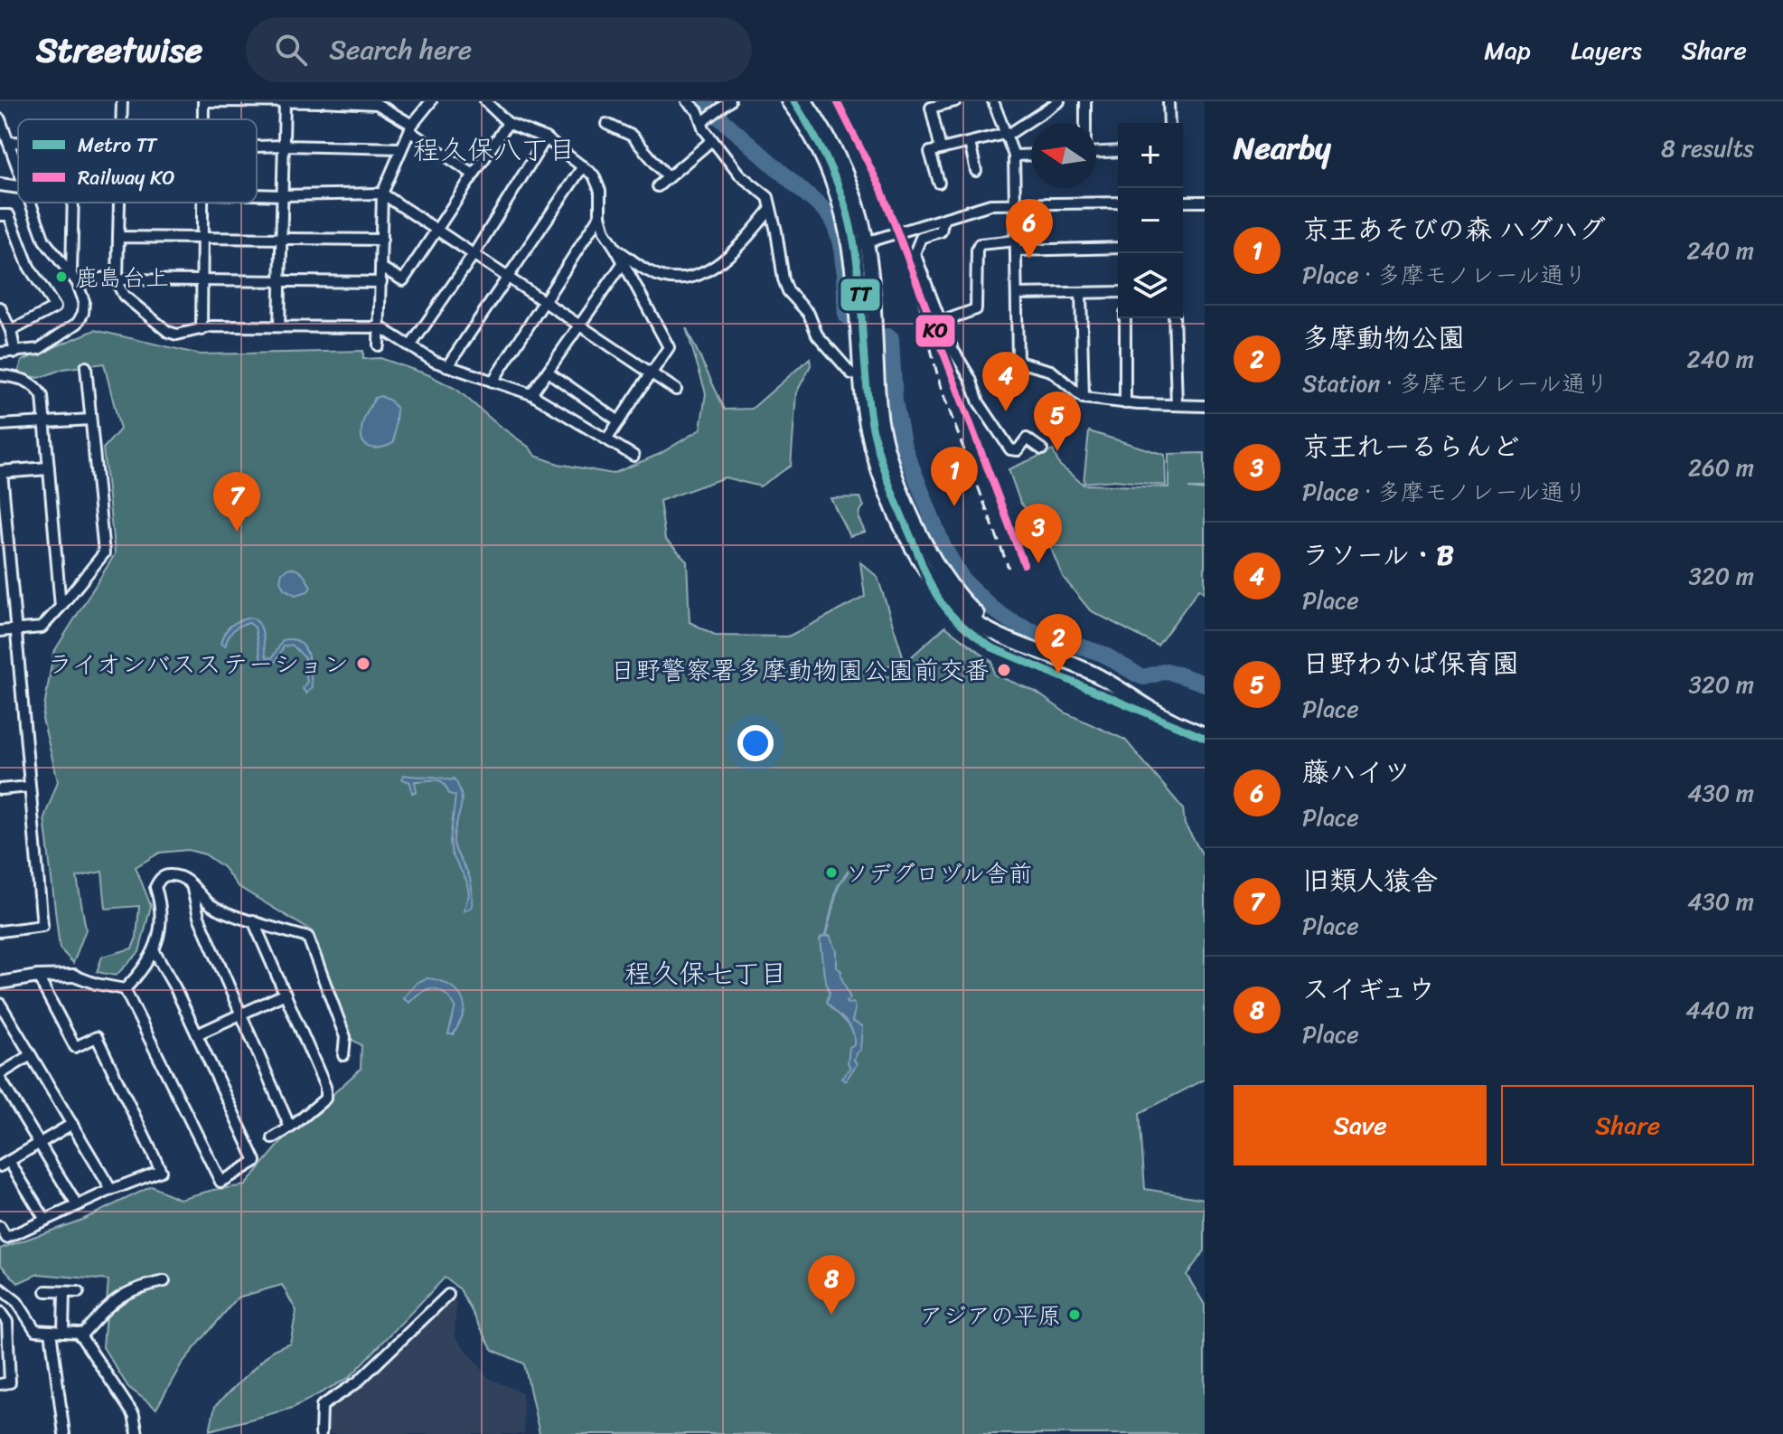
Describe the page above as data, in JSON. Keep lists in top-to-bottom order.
{
  "districts": ["程久保八丁目", "程久保七丁目"],
  "places": [
    "鹿島台上",
    "ライオンバスステーション",
    "日野警察署多摩動物園公園前交番",
    "ソデグロヅル舎前",
    "アジアの平原"
  ],
  "lines": ["metro line TT", "rail line KO"],
  "legend": ["Metro TT", "Railway KO"],
  "north": "left",
  "page": {
    "header": "Streetwise",
    "search": "Search here",
    "nav": ["Map", "Layers", "Share"],
    "heading": ["Nearby", "8 results"],
    "map_buttons": ["+", "−"],
    "list": [
      {
        "mark": "1",
        "name": "京王あそびの森 ハグハグ",
        "note": "Place · 多摩モノレール通り",
        "value": "240 m"
      },
      {
        "mark": "2",
        "name": "多摩動物公園",
        "note": "Station · 多摩モノレール通り",
        "value": "240 m"
      },
      {
        "mark": "3",
        "name": "京王れーるらんど",
        "note": "Place · 多摩モノレール通り",
        "value": "260 m"
      },
      {
        "mark": "4",
        "name": "ラソール・B",
        "note": "Place",
        "value": "320 m"
      },
      {
        "mark": "5",
        "name": "日野わかば保育園",
        "note": "Place",
        "value": "320 m"
      },
      {
        "mark": "6",
        "name": "藤ハイツ",
        "note": "Place",
        "value": "430 m"
      },
      {
        "mark": "7",
        "name": "旧類人猿舎",
        "note": "Place",
        "value": "430 m"
      },
      {
        "mark": "8",
        "name": "スイギュウ",
        "note": "Place",
        "value": "440 m"
      }
    ],
    "pins": [
      "6",
      "4",
      "5",
      "1",
      "7",
      "3",
      "2",
      "8"
    ],
    "buttons": ["Save", "Share"]
  }
}
